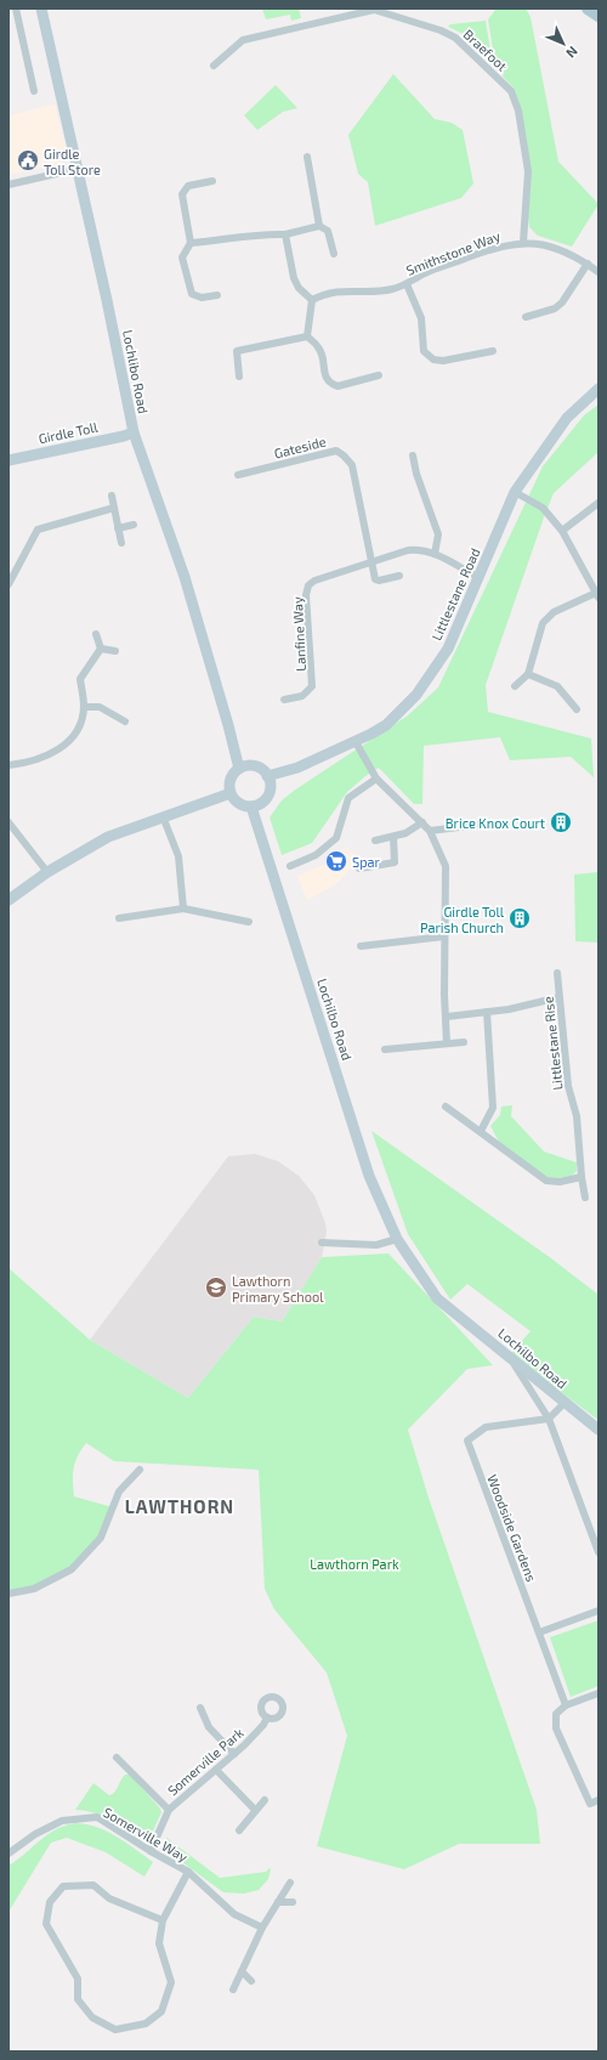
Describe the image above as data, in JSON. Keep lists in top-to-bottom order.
{
  "streets": {
    "street": [
      "Braefoot",
      "Smithstone Way",
      "Lochlibo Road",
      "Girdle Toll",
      "Gateside",
      "Littlestane Road",
      "Lanfine Way",
      "Lochilbo Road",
      "Littlestane Rise",
      "Woodside Gardens",
      "Somerville Park",
      "Somerville Way"
    ]
  },
  "crossings": [
    ["Braefoot", "Smithstone Way"],
    ["Lochlibo Road", "Girdle Toll"],
    ["Gateside", "Lanfine Way"],
    ["Littlestane Road", "Lochilbo Road"],
    ["Somerville Park", "Somerville Way"]
  ],
  "districts": ["LAWTHORN"],
  "parks": ["Lawthorn Park"],
  "places": {
    "public building": ["Girdle Toll Store"],
    "building": ["Brice Knox Court", "Girdle Toll Parish Church"],
    "supermarket": ["Spar"],
    "school or university": ["Lawthorn Primary School"]
  },
  "north": "bottom right"
}
